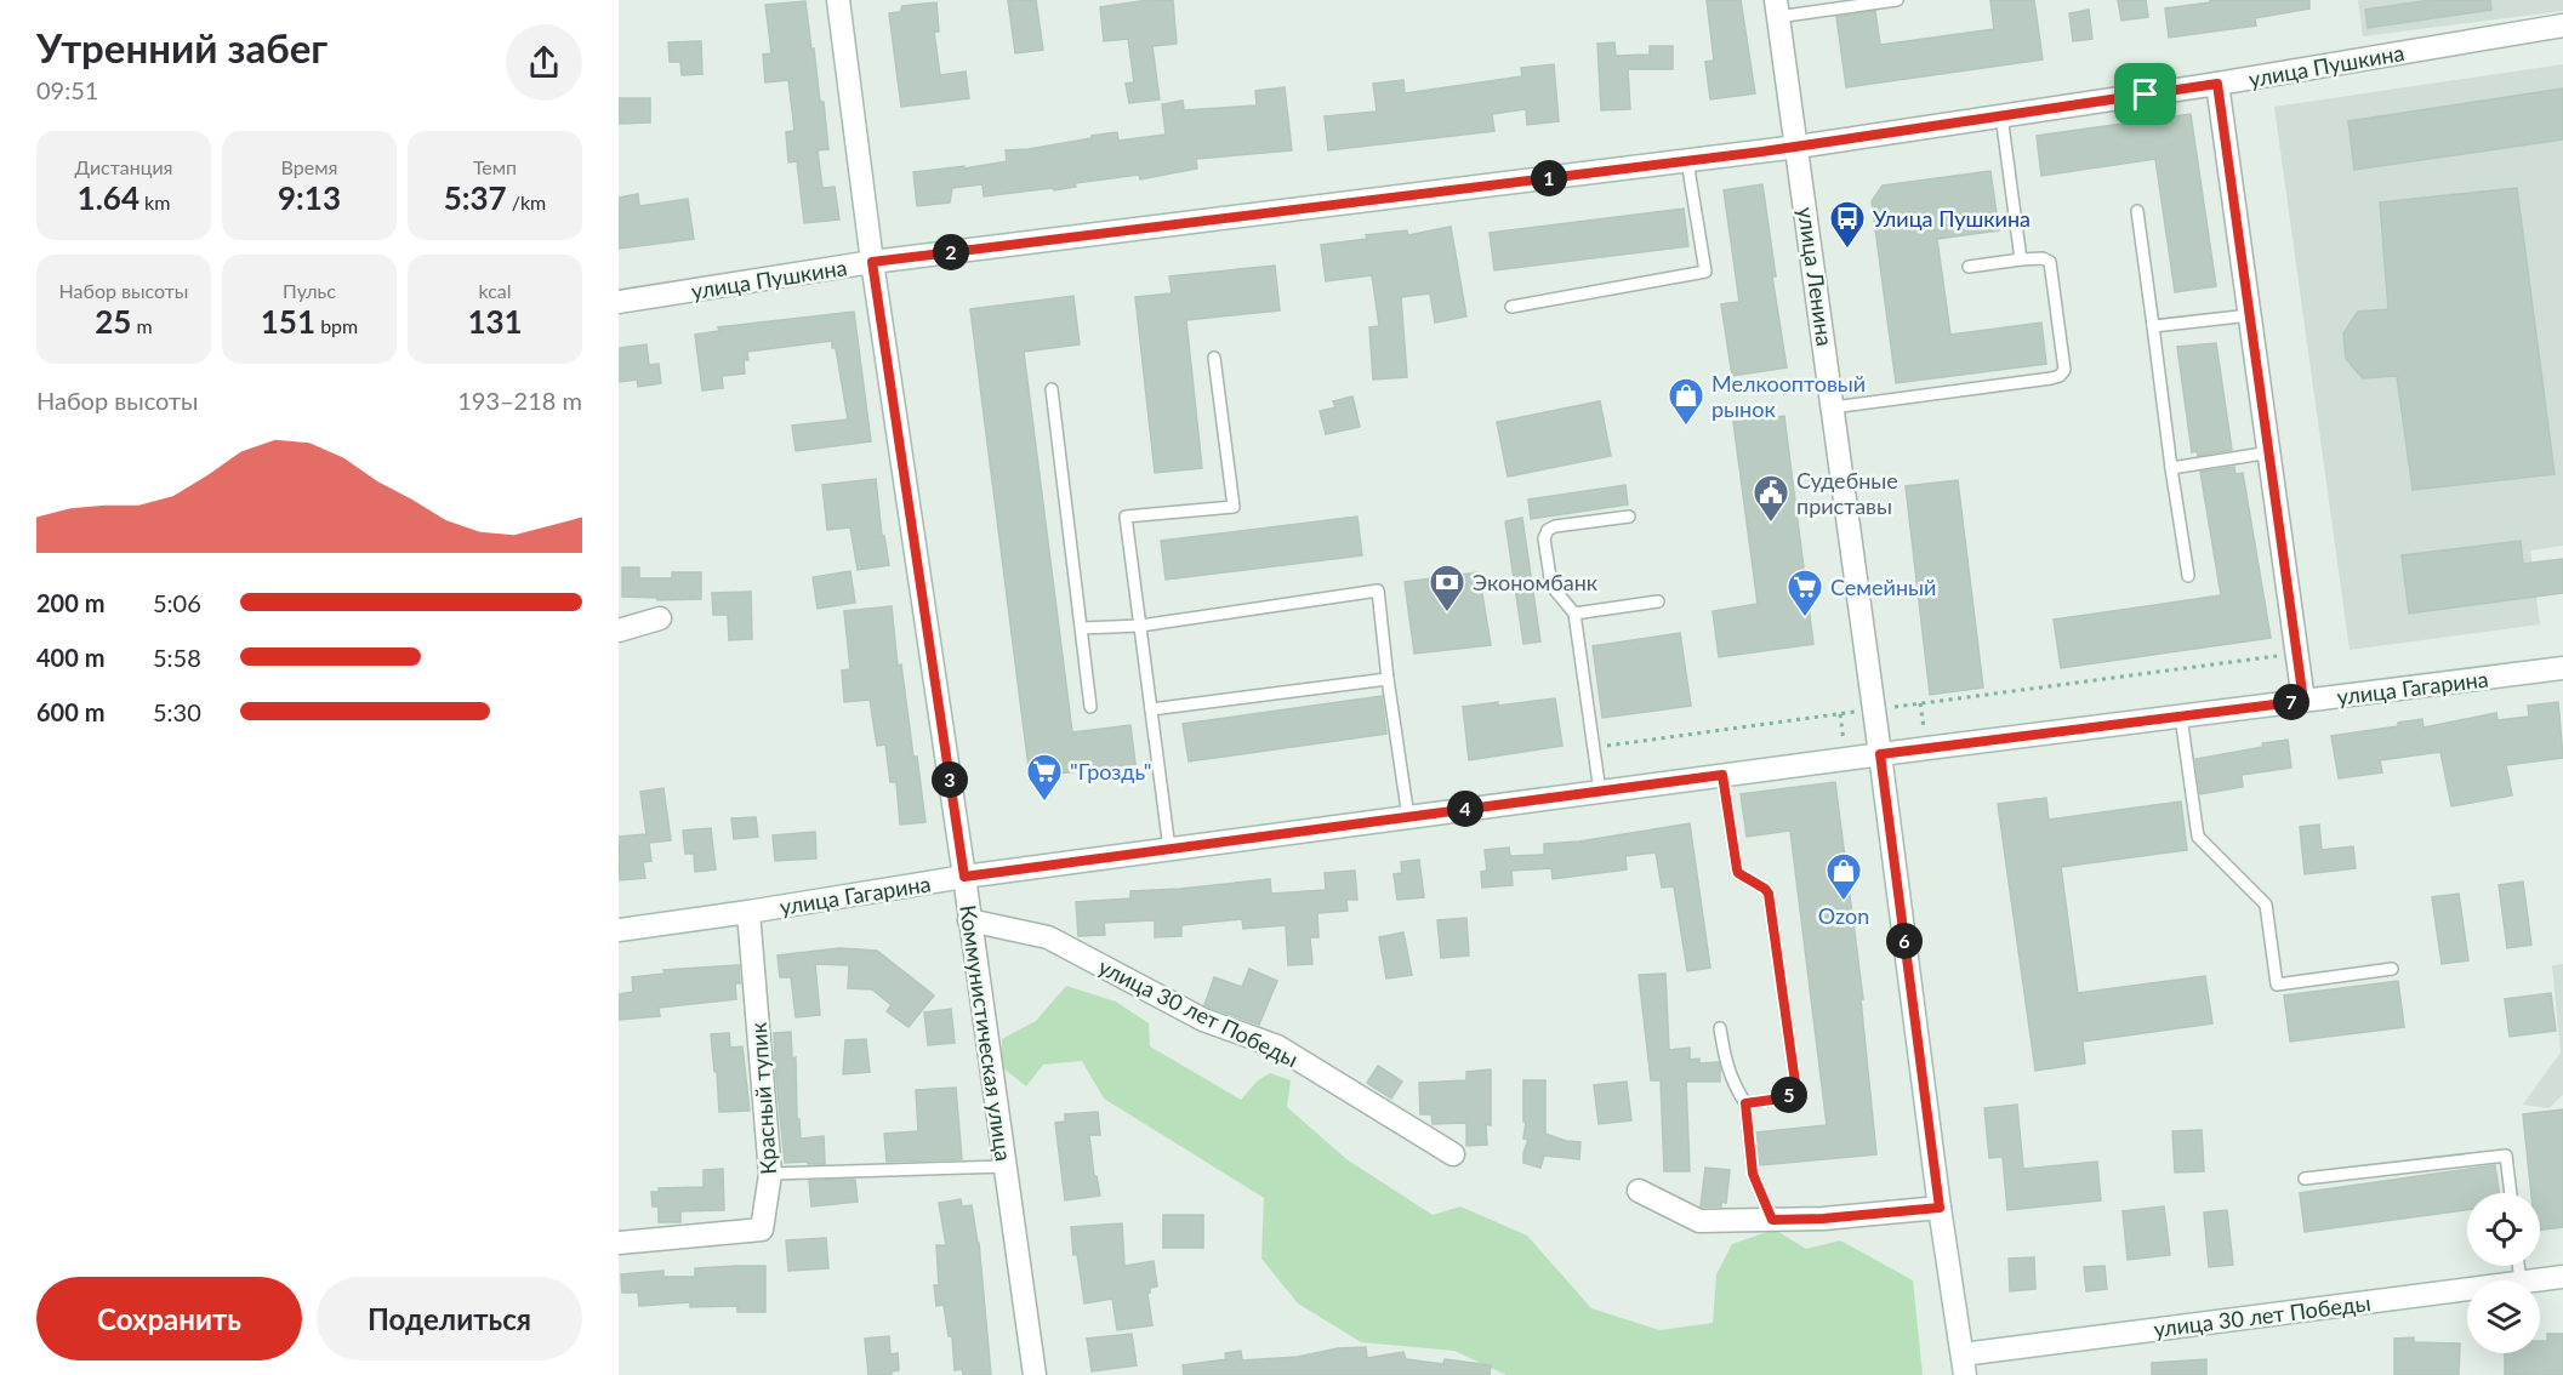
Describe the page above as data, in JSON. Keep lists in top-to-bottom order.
{
  "streets": {
    "street": [
      "улица Пушкина",
      "улица Ленина",
      "улица Гагарина",
      "улица 30 лет Победы",
      "Коммунистическая улица",
      "Красный тупик"
    ]
  },
  "crossings": [
    ["улица Пушкина", "улица Ленина"],
    ["улица Пушкина", "Коммунистическая улица"],
    ["улица Ленина", "улица Гагарина"],
    ["улица Ленина", "улица 30 лет Победы"],
    ["улица Гагарина", "Коммунистическая улица"],
    ["улица Гагарина", "Красный тупик"],
    ["улица 30 лет Победы", "Коммунистическая улица"]
  ],
  "places": {
    "bus stop": ["Улица Пушкина"],
    "shop": ["Мелкооптовый рынок", "Ozon"],
    "public building": ["Судебные приставы"],
    "bank": ["Экономбанк"],
    "supermarket": ["Семейный", "\"Гроздь\""]
  },
  "page": {
    "heading": ["Утренний забег", "09:51"],
    "stats": [
      ["Дистанция", "1.64 km"],
      ["Время", "9:13"],
      ["Темп", "5:37 /km"],
      ["Набор высоты", "25 m"],
      ["Пульс", "151 bpm"],
      ["kcal", "131"]
    ],
    "pins": [
      "1",
      "2",
      "7",
      "3",
      "4",
      "6",
      "5"
    ],
    "chart": ["Набор высоты", "193–218 m"],
    "list": [
      {
        "name": "200 m",
        "note": "5:06"
      },
      {
        "name": "400 m",
        "note": "5:58"
      },
      {
        "name": "600 m",
        "note": "5:30"
      }
    ],
    "buttons": ["Сохранить", "Поделиться"]
  }
}
